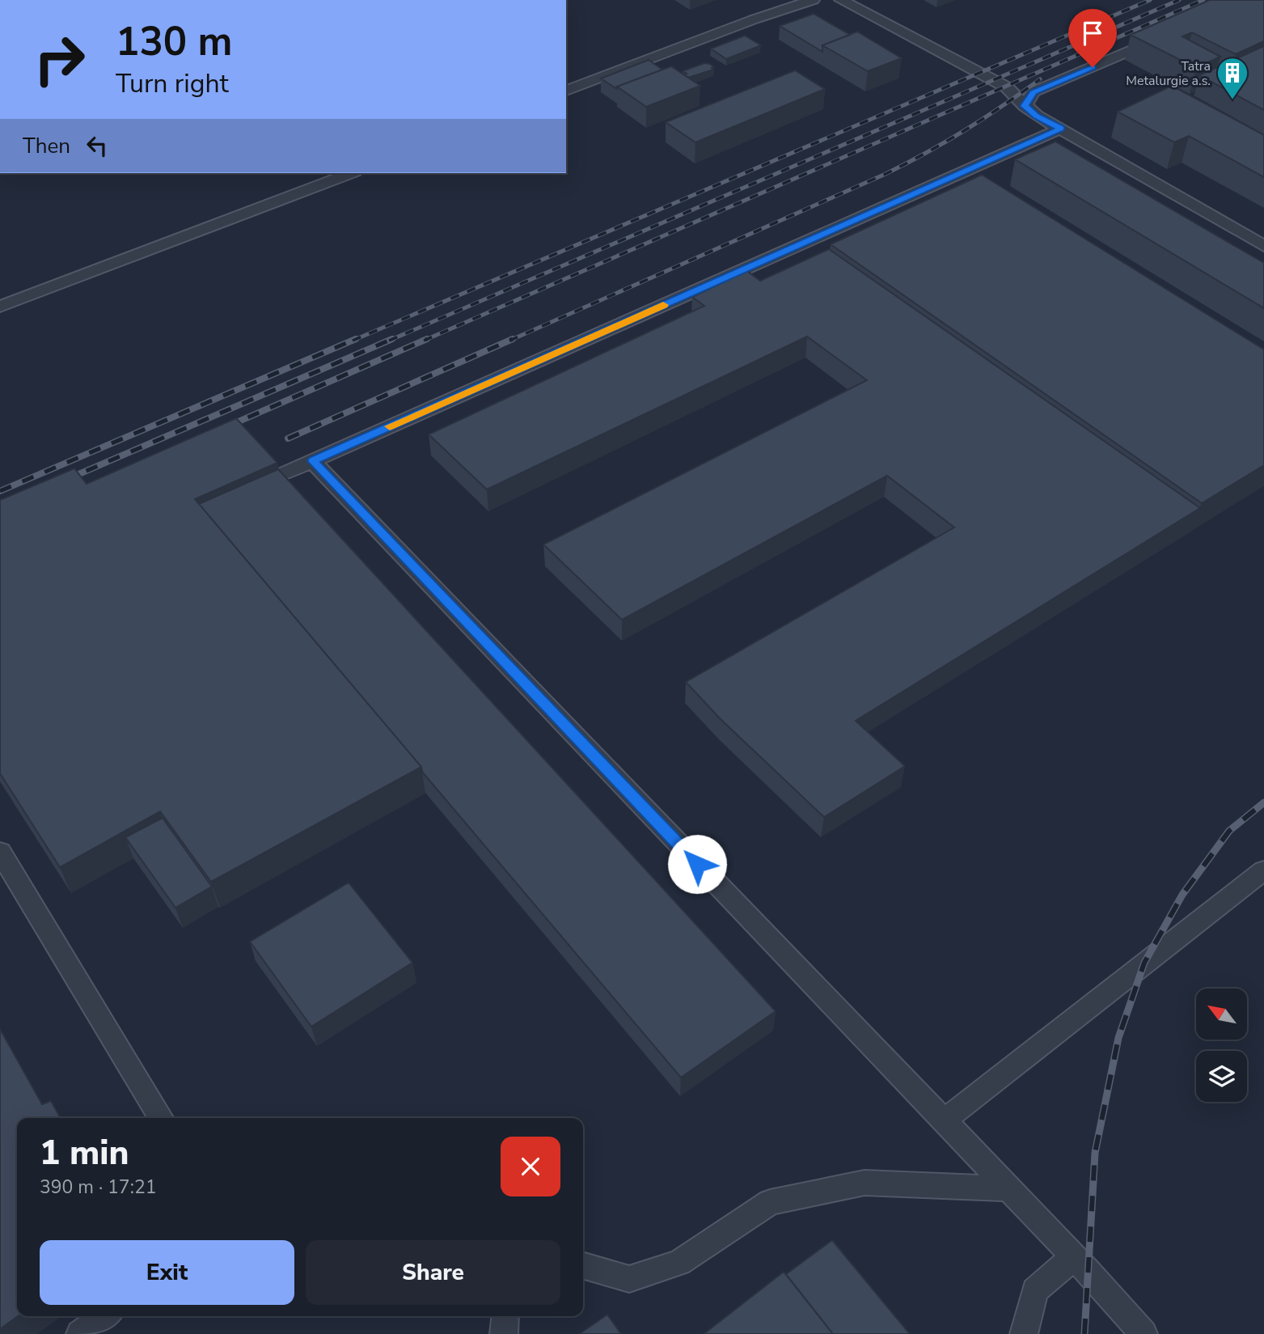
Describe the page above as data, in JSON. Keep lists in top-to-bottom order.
{
  "places": {
    "building": ["Tatra Metalurgie a.s."]
  },
  "north": "top left",
  "page": {
    "turn": ["130 m", "Turn right"],
    "then": "Then",
    "heading": ["1 min", "390 m · 17:21"],
    "buttons": ["Exit", "Share"]
  }
}
